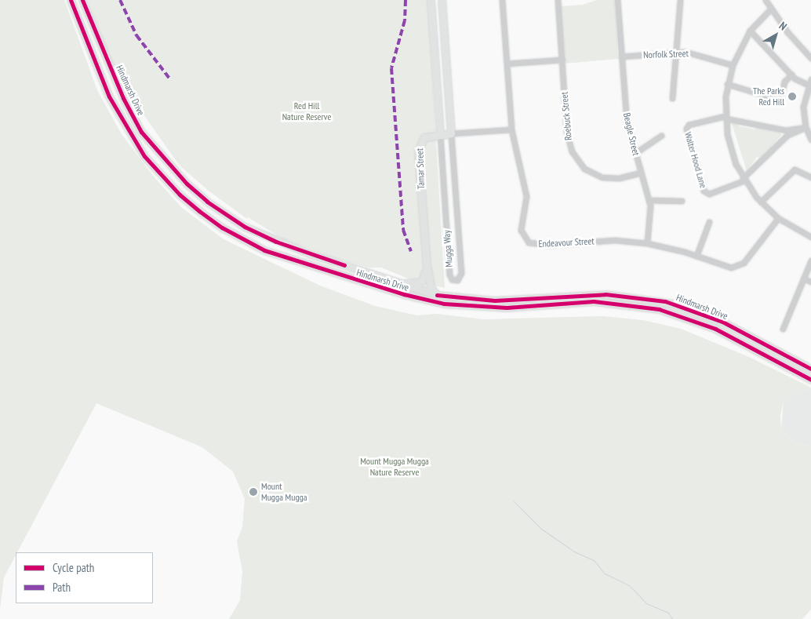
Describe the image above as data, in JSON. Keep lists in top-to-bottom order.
{
  "streets": {
    "main road": ["Hindmarsh Drive", "Tamar Street", "Mugga Way"],
    "street": [
      "Norfolk Street",
      "Roebuck Street",
      "Beagle Street",
      "Walter Hood Lane",
      "Endeavour Street"
    ]
  },
  "crossings": [
    ["Norfolk Street", "Beagle Street"],
    ["Hindmarsh Drive", "Tamar Street"],
    ["Roebuck Street", "Beagle Street"],
    ["Beagle Street", "Endeavour Street"],
    ["Tamar Street", "Endeavour Street"],
    ["Tamar Street", "Mugga Way"]
  ],
  "parks": ["Red Hill Nature Reserve", "Mount Mugga Mugga Nature Reserve"],
  "places": ["The Parks Red Hill", "Mount Mugga Mugga"],
  "legend": ["Cycle path", "Path"],
  "north": "top right"
}
